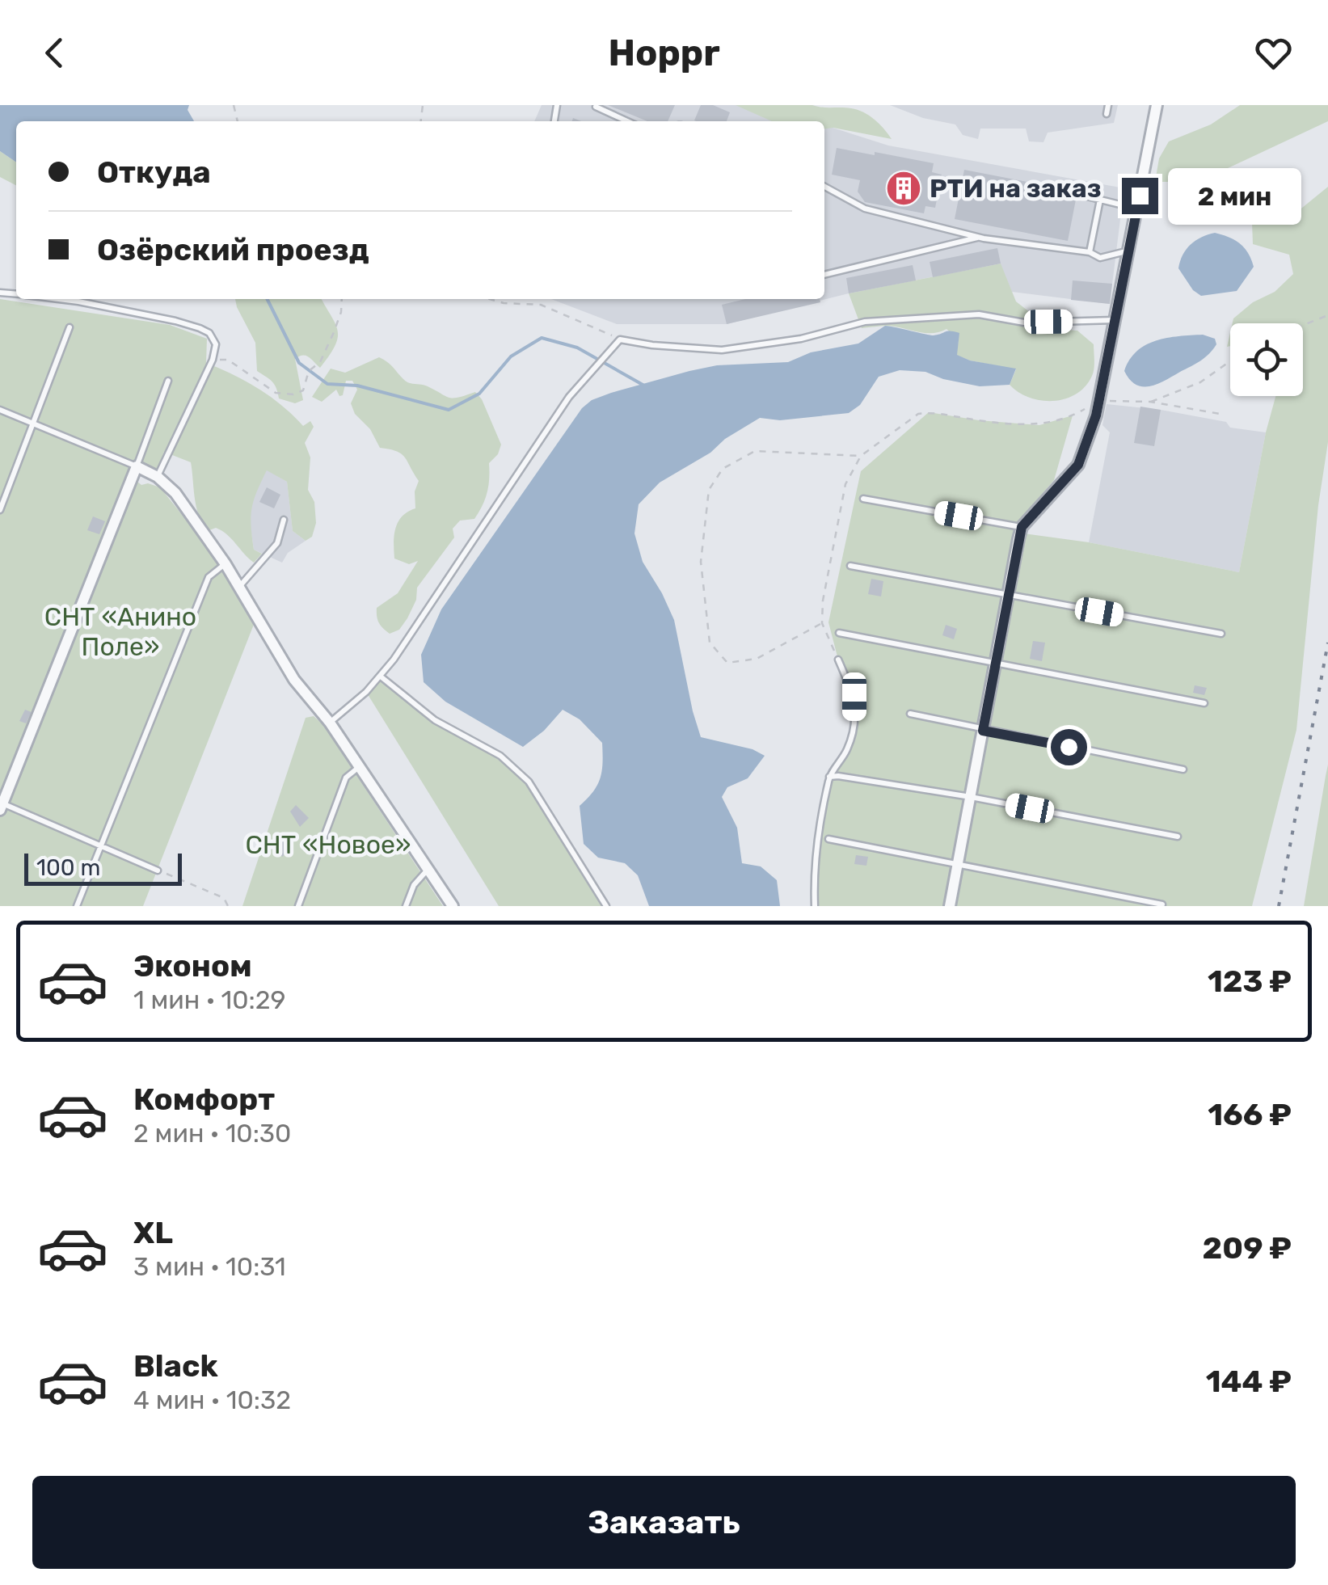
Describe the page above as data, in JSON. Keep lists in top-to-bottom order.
{
  "parks": ["СНТ «Анино Поле»", "СНТ «Новое»"],
  "places": {
    "building": ["РТИ на заказ"]
  },
  "scale_bar": "100 m",
  "page": {
    "header": "Hoppr",
    "banner": ["Откуда", "Озёрский проезд"],
    "bubble": "2 мин",
    "scale": "100 m",
    "list": [
      {
        "name": "Эконом",
        "note": "1 мин · 10:29",
        "value": "123 ₽"
      },
      {
        "name": "Комфорт",
        "note": "2 мин · 10:30",
        "value": "166 ₽"
      },
      {
        "name": "XL",
        "note": "3 мин · 10:31",
        "value": "209 ₽"
      },
      {
        "name": "Black",
        "note": "4 мин · 10:32",
        "value": "144 ₽"
      }
    ],
    "buttons": "Заказать"
  }
}
